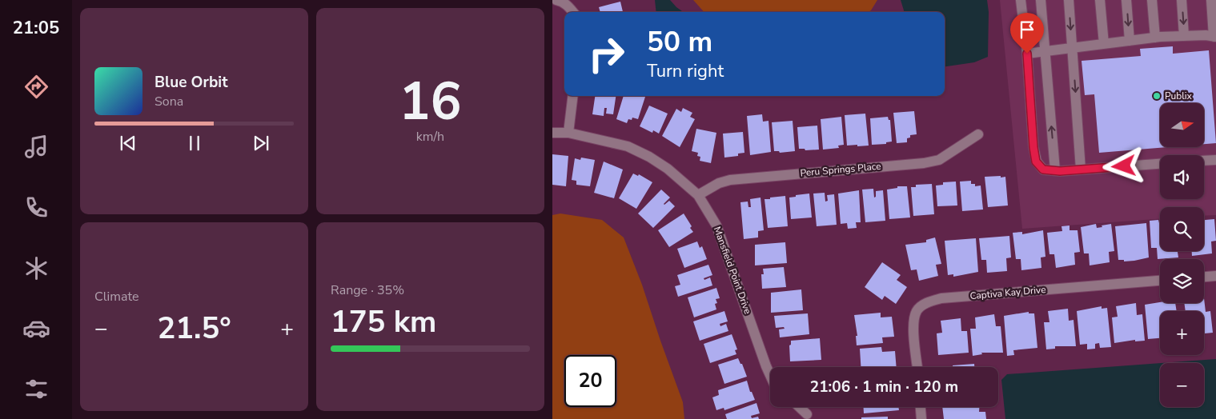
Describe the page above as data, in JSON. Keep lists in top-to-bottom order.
{
  "streets": {
    "street": ["Peru Springs Place", "Mansfield Point Drive", "Captiva Kay Drive"]
  },
  "crossings": [
    ["Peru Springs Place", "Mansfield Point Drive"]
  ],
  "places": ["Publix"],
  "north": "right",
  "page": {
    "tabs": "21:05",
    "tile": [
      ["16", "km/h"],
      "Climate",
      ["Range · 35%", "175 km"]
    ],
    "turn": ["50 m", "Turn right"],
    "song": ["Blue Orbit", "Sona"],
    "map_buttons": ["+", "−"],
    "heat": ["−", "21.5°", "+"],
    "limit": "20",
    "trip": "21:06 · 1 min · 120 m"
  }
}
